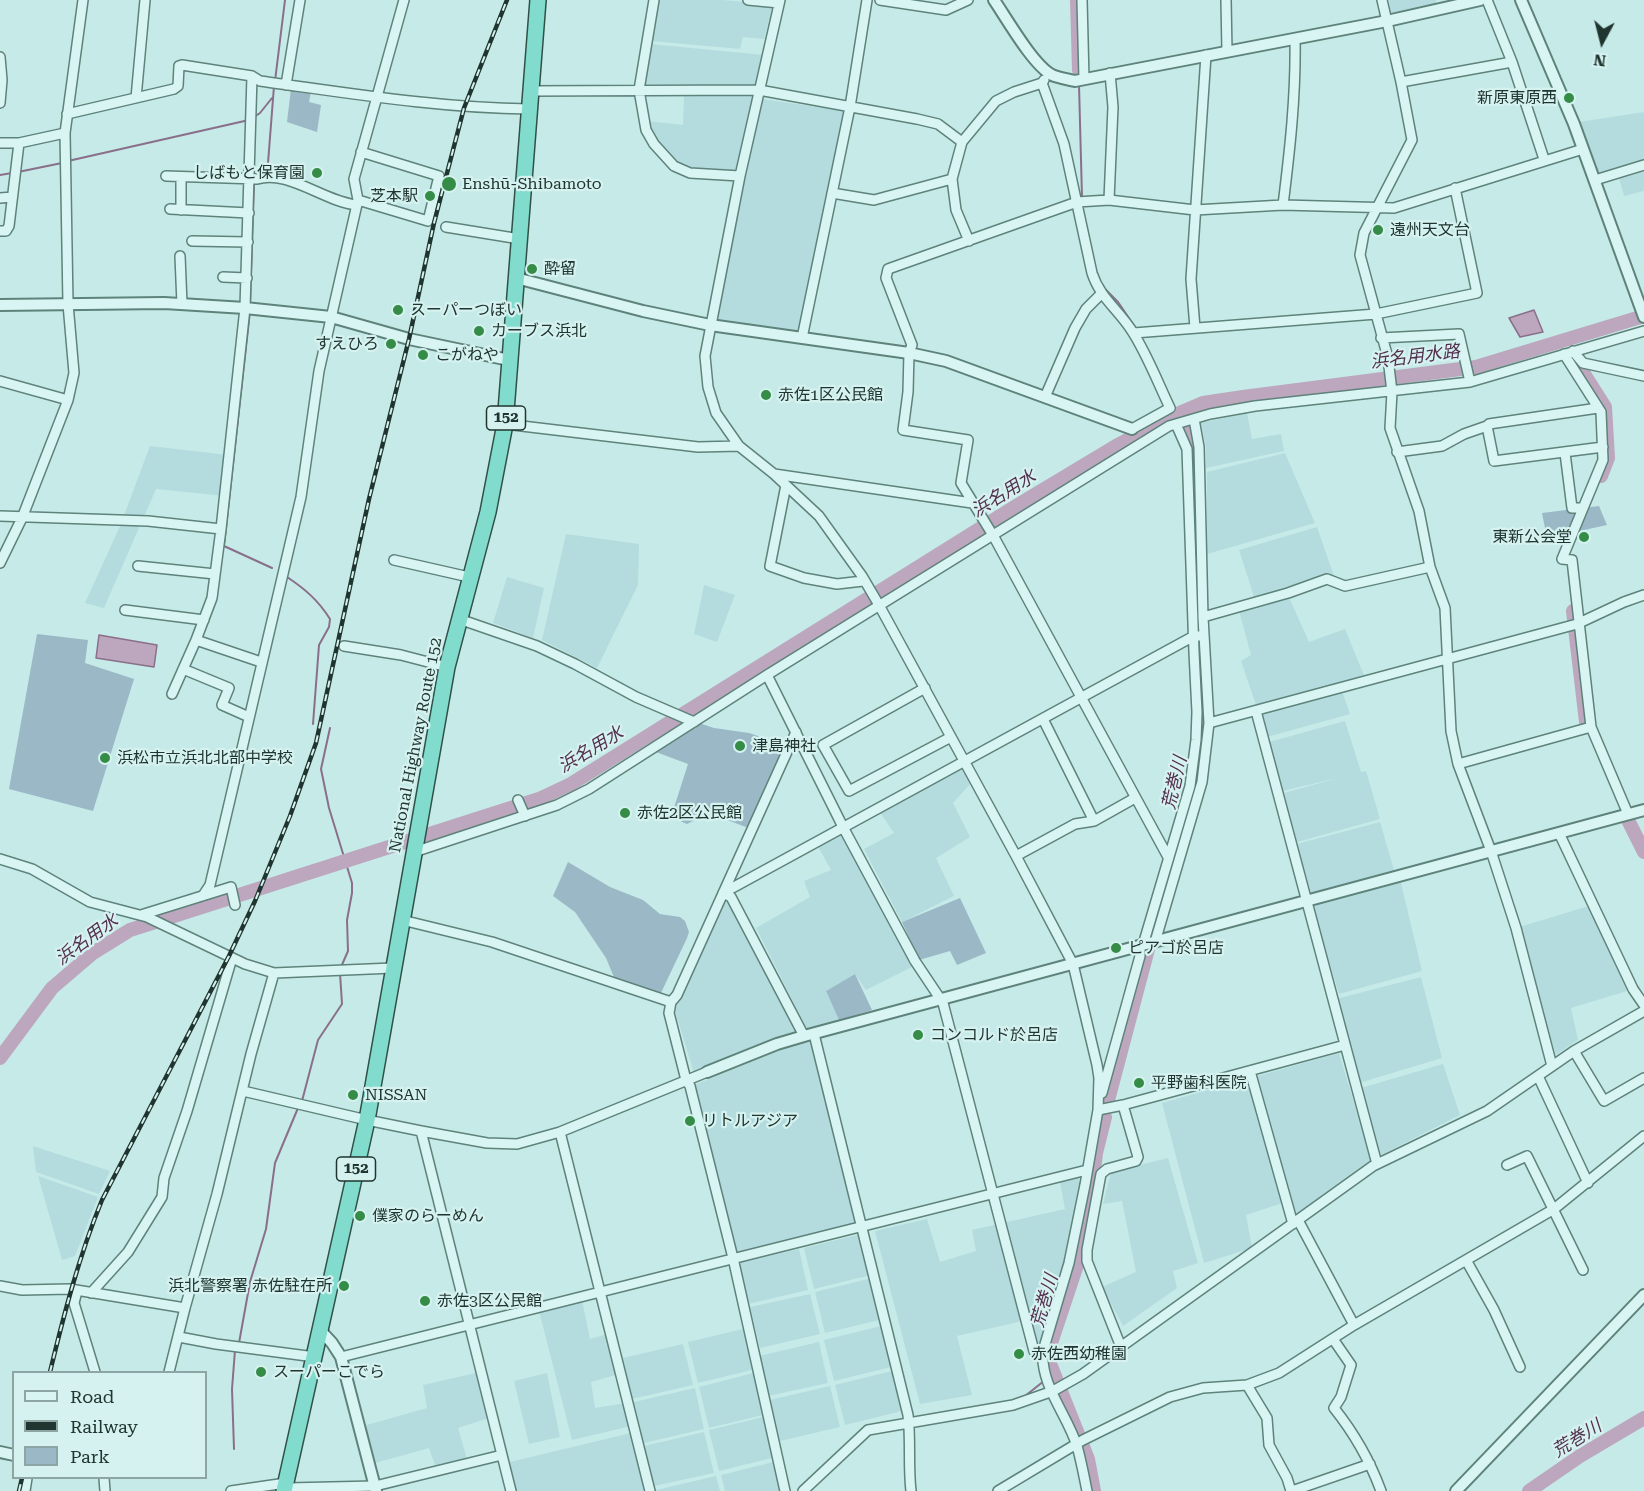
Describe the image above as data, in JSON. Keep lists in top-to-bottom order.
{
  "streets": {
    "highway": ["152", "National Highway Route 152"]
  },
  "water": ["浜名用水路", "浜名用水", "荒巻川"],
  "places": [
    "新原東原西",
    "しばもと保育園",
    "Enshū-Shibamoto",
    "芝本駅",
    "遠州天文台",
    "酔留",
    "スーパーつぼい",
    "カーブス浜北",
    "すえひろ",
    "こがねや",
    "赤佐1区公民館",
    "東新公会堂",
    "津島神社",
    "浜松市立浜北北部中学校",
    "赤佐2区公民館",
    "ピアゴ於呂店",
    "コンコルド於呂店",
    "平野歯科医院",
    "NISSAN",
    "リトルアジア",
    "僕家のらーめん",
    "浜北警察署 赤佐駐在所",
    "赤佐3区公民館",
    "赤佐西幼稚園",
    "スーパーこでら"
  ],
  "legend": ["Road", "Railway", "Park"],
  "north": "bottom"
}
